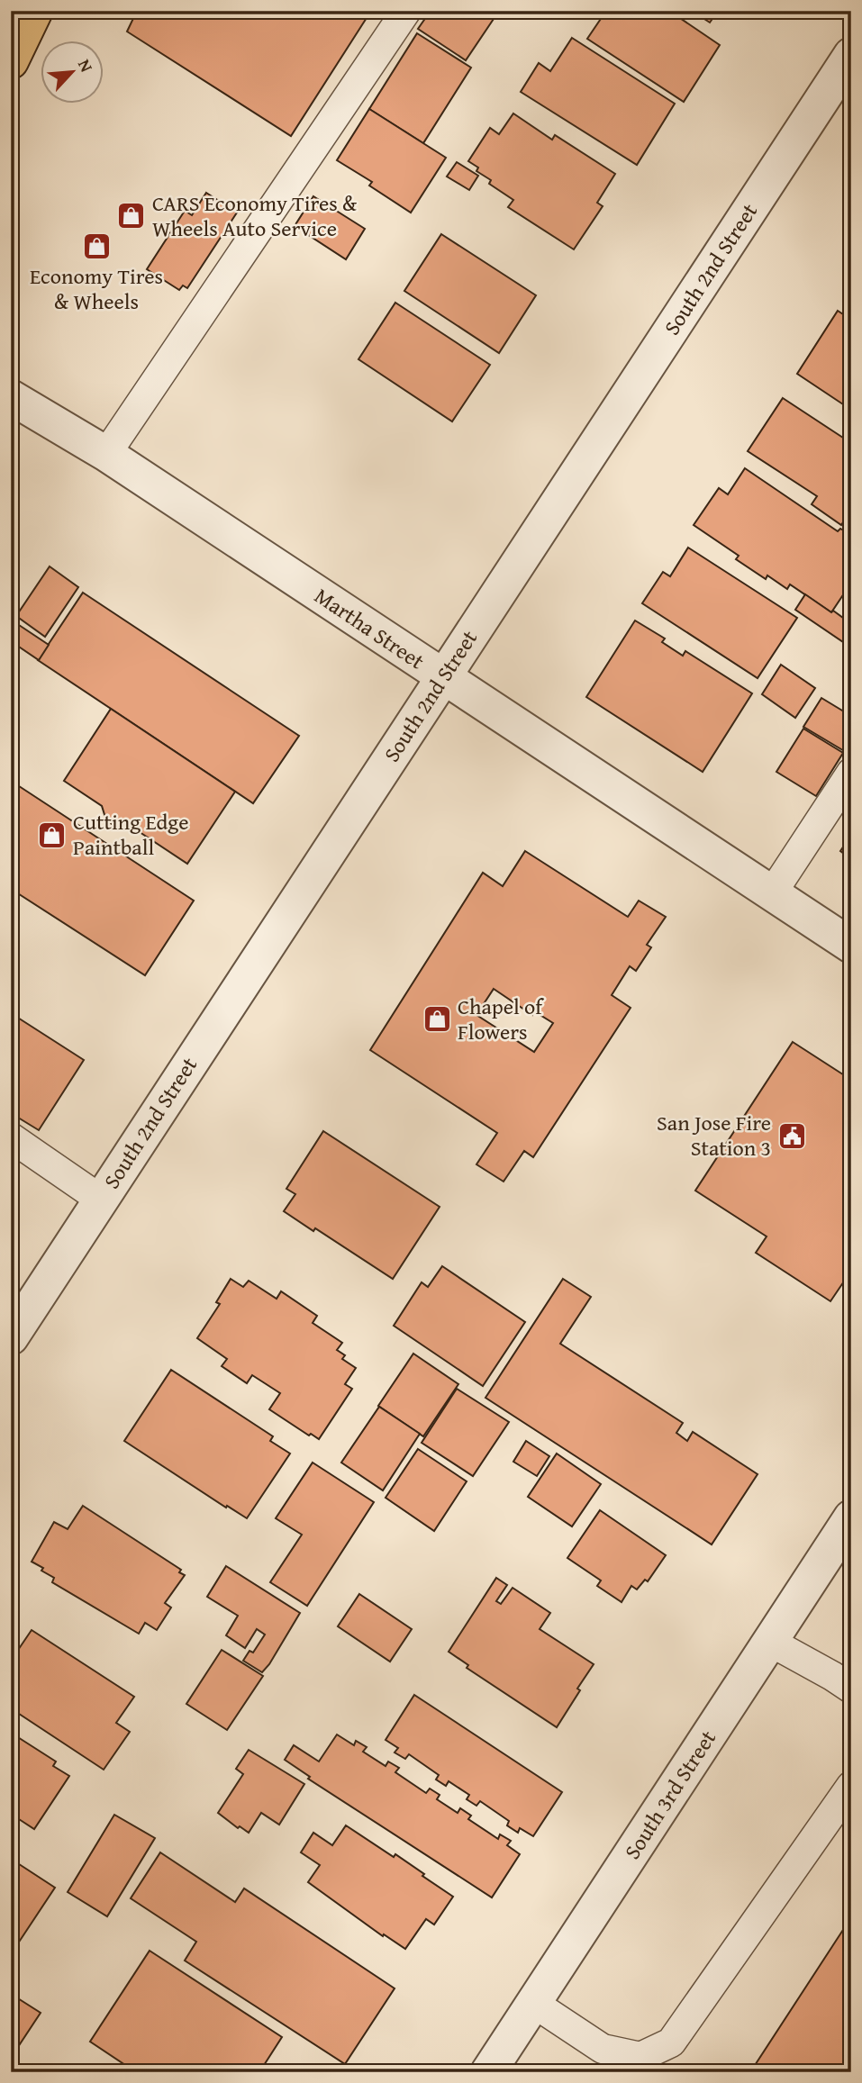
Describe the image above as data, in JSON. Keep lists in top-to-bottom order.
{
  "streets": {
    "street": ["South 2nd Street", "Martha Street", "South 3rd Street"]
  },
  "crossings": [
    ["South 2nd Street", "Martha Street"]
  ],
  "places": {
    "shop": [
      "CARS Economy Tires & Wheels Auto Service",
      "Economy Tires & Wheels",
      "Cutting Edge Paintball",
      "Chapel of Flowers"
    ],
    "public building": ["San Jose Fire Station 3"]
  },
  "north": "top right"
}
